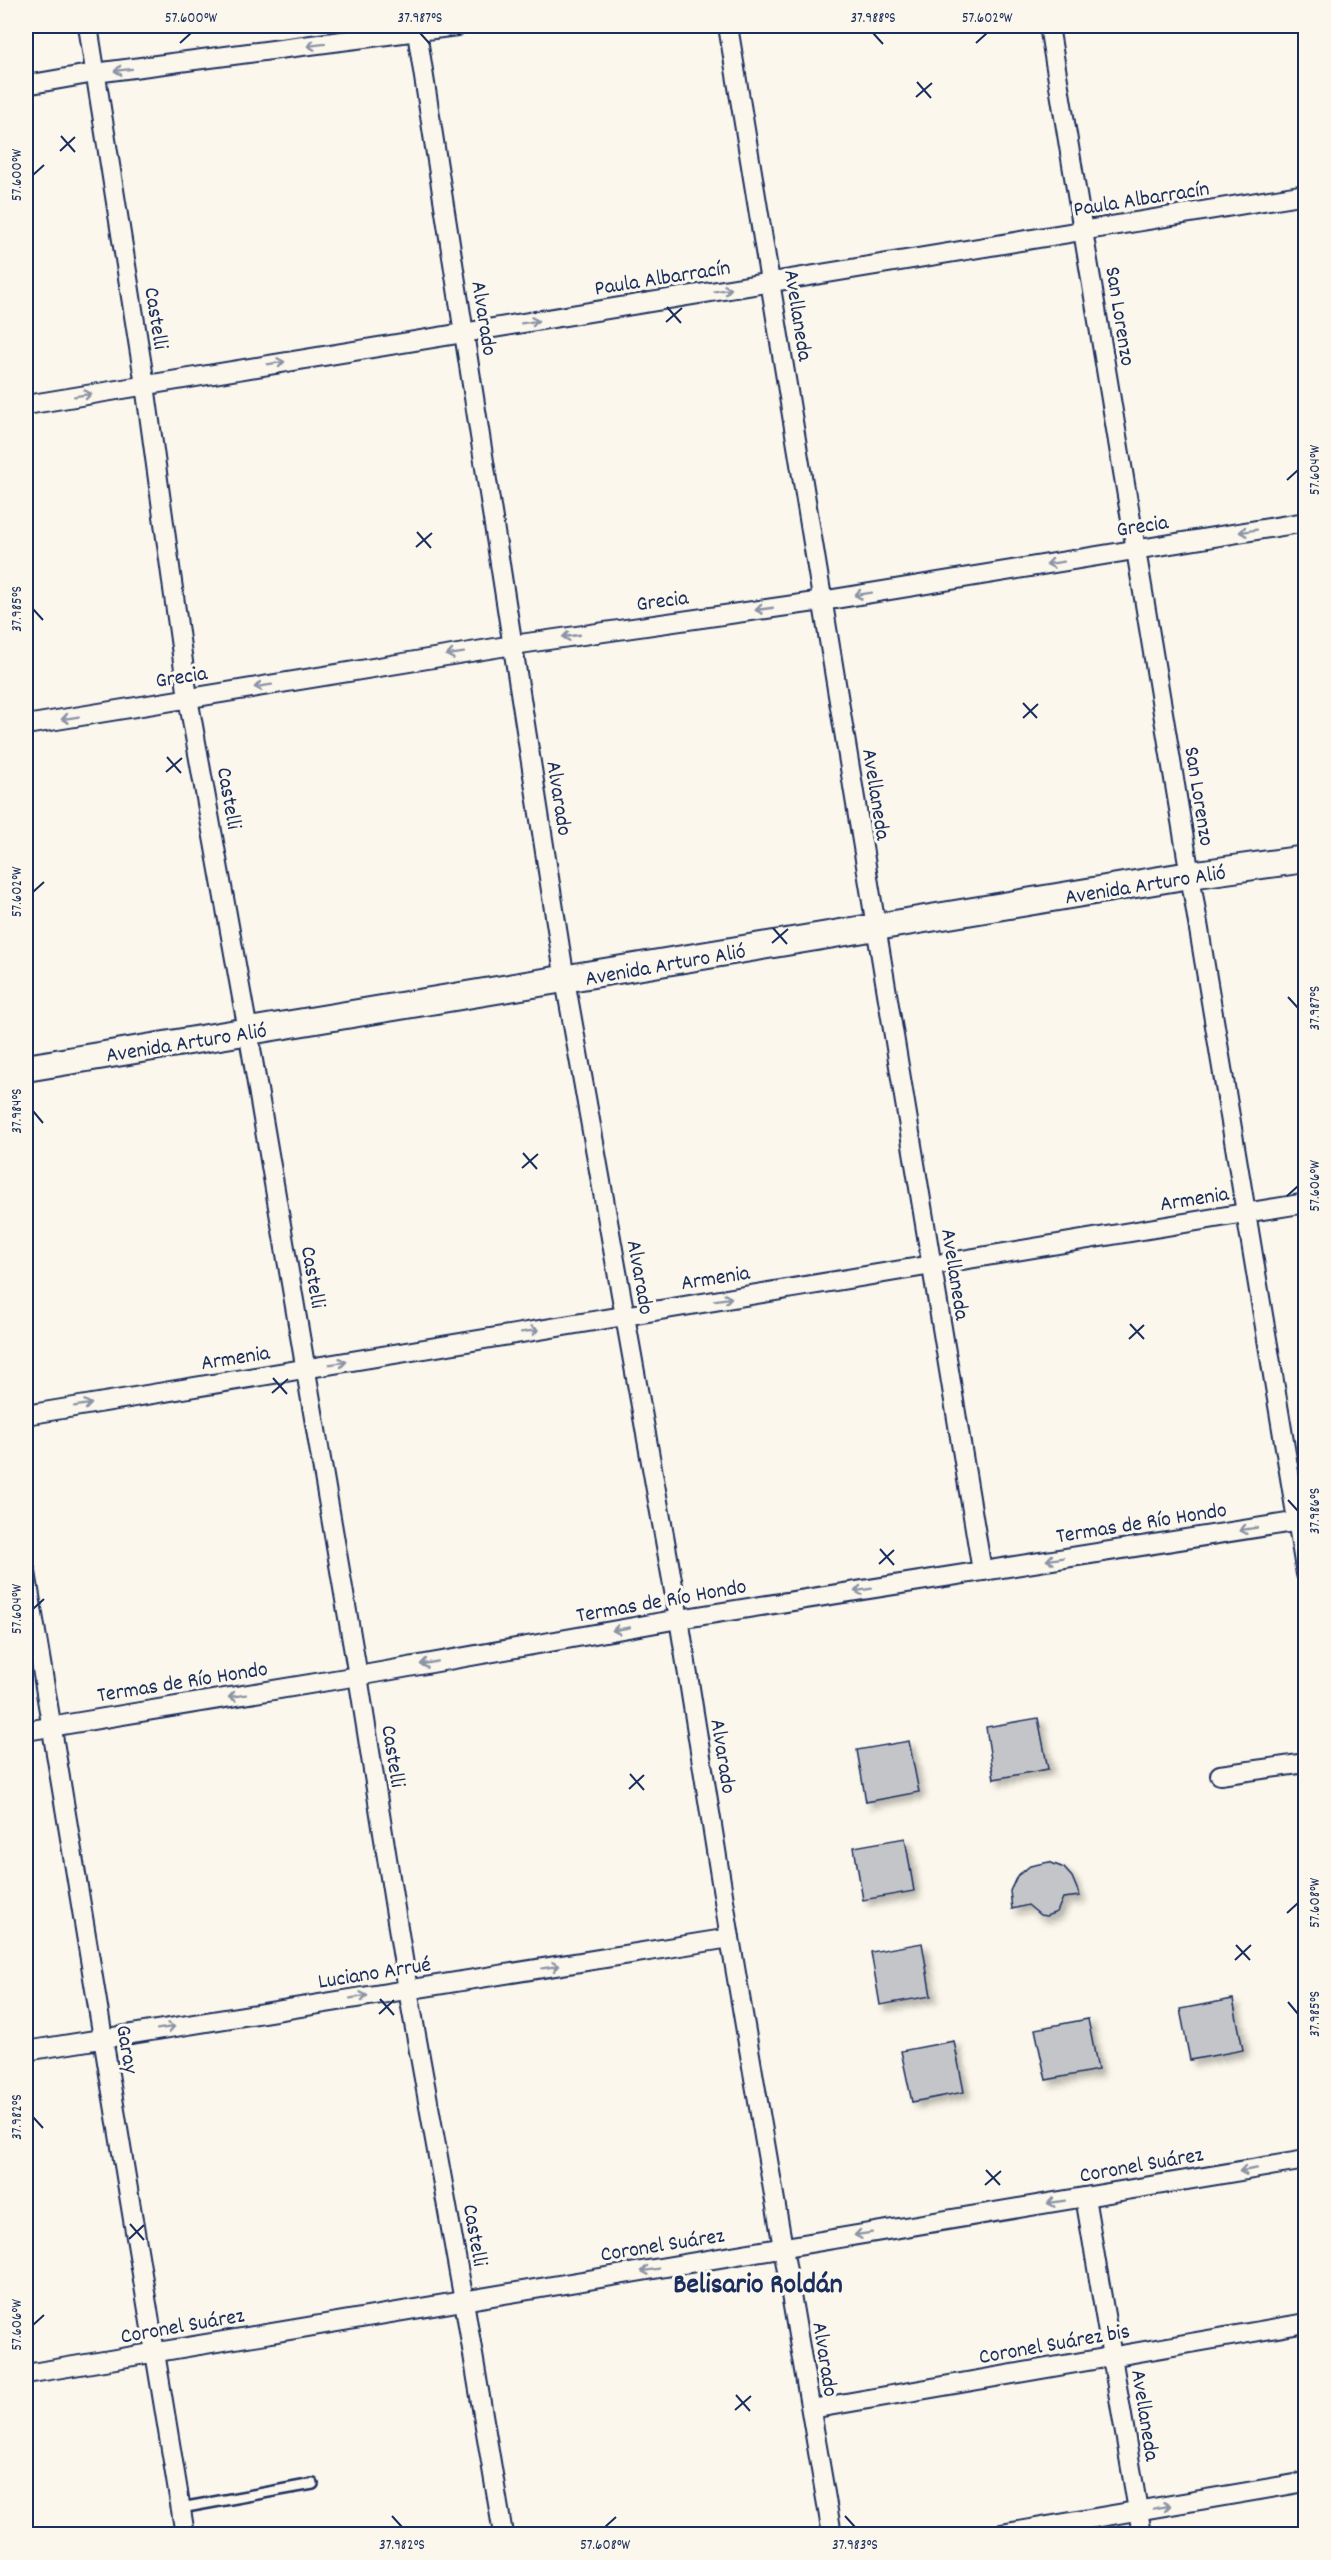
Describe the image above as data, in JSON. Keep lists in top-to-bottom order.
{
  "streets": {
    "main road": ["Avenida Arturo Alió"],
    "street": [
      "Paula Albarracín",
      "Avellaneda",
      "San Lorenzo",
      "Castelli",
      "Alvarado",
      "Grecia",
      "Armenia",
      "Termas de Río Hondo",
      "Luciano Arrué",
      "Garay",
      "Coronel Suárez",
      "Coronel Suárez bis"
    ]
  },
  "crossings": [
    ["Paula Albarracín", "Avellaneda"],
    ["Paula Albarracín", "San Lorenzo"],
    ["Paula Albarracín", "Castelli"],
    ["Paula Albarracín", "Alvarado"],
    ["Avellaneda", "Grecia"],
    ["Avellaneda", "Avenida Arturo Alió"],
    ["Avellaneda", "Armenia"],
    ["Avellaneda", "Termas de Río Hondo"],
    ["Avellaneda", "Coronel Suárez"],
    ["Avellaneda", "Coronel Suárez bis"],
    ["San Lorenzo", "Grecia"],
    ["San Lorenzo", "Avenida Arturo Alió"],
    ["San Lorenzo", "Armenia"],
    ["San Lorenzo", "Termas de Río Hondo"],
    ["Castelli", "Grecia"],
    ["Castelli", "Avenida Arturo Alió"],
    ["Castelli", "Armenia"],
    ["Castelli", "Termas de Río Hondo"],
    ["Castelli", "Luciano Arrué"],
    ["Castelli", "Coronel Suárez"],
    ["Alvarado", "Grecia"],
    ["Alvarado", "Avenida Arturo Alió"],
    ["Alvarado", "Armenia"],
    ["Alvarado", "Termas de Río Hondo"],
    ["Alvarado", "Luciano Arrué"],
    ["Alvarado", "Coronel Suárez"],
    ["Alvarado", "Coronel Suárez bis"],
    ["Termas de Río Hondo", "Garay"],
    ["Luciano Arrué", "Garay"],
    ["Garay", "Coronel Suárez"]
  ],
  "one_way": [
    "Paula Albarracín",
    "Grecia",
    "Armenia",
    "Termas de Río Hondo",
    "Luciano Arrué",
    "Coronel Suárez"
  ],
  "districts": ["Belisario Roldán"],
  "coordinates": [
    "57.600°W",
    "37.987°S",
    "37.988°S",
    "57.602°W",
    "57.604°W",
    "37.985°S",
    "37.984°S",
    "57.606°W",
    "37.986°S",
    "57.608°W",
    "37.982°S",
    "37.983°S"
  ]
}
